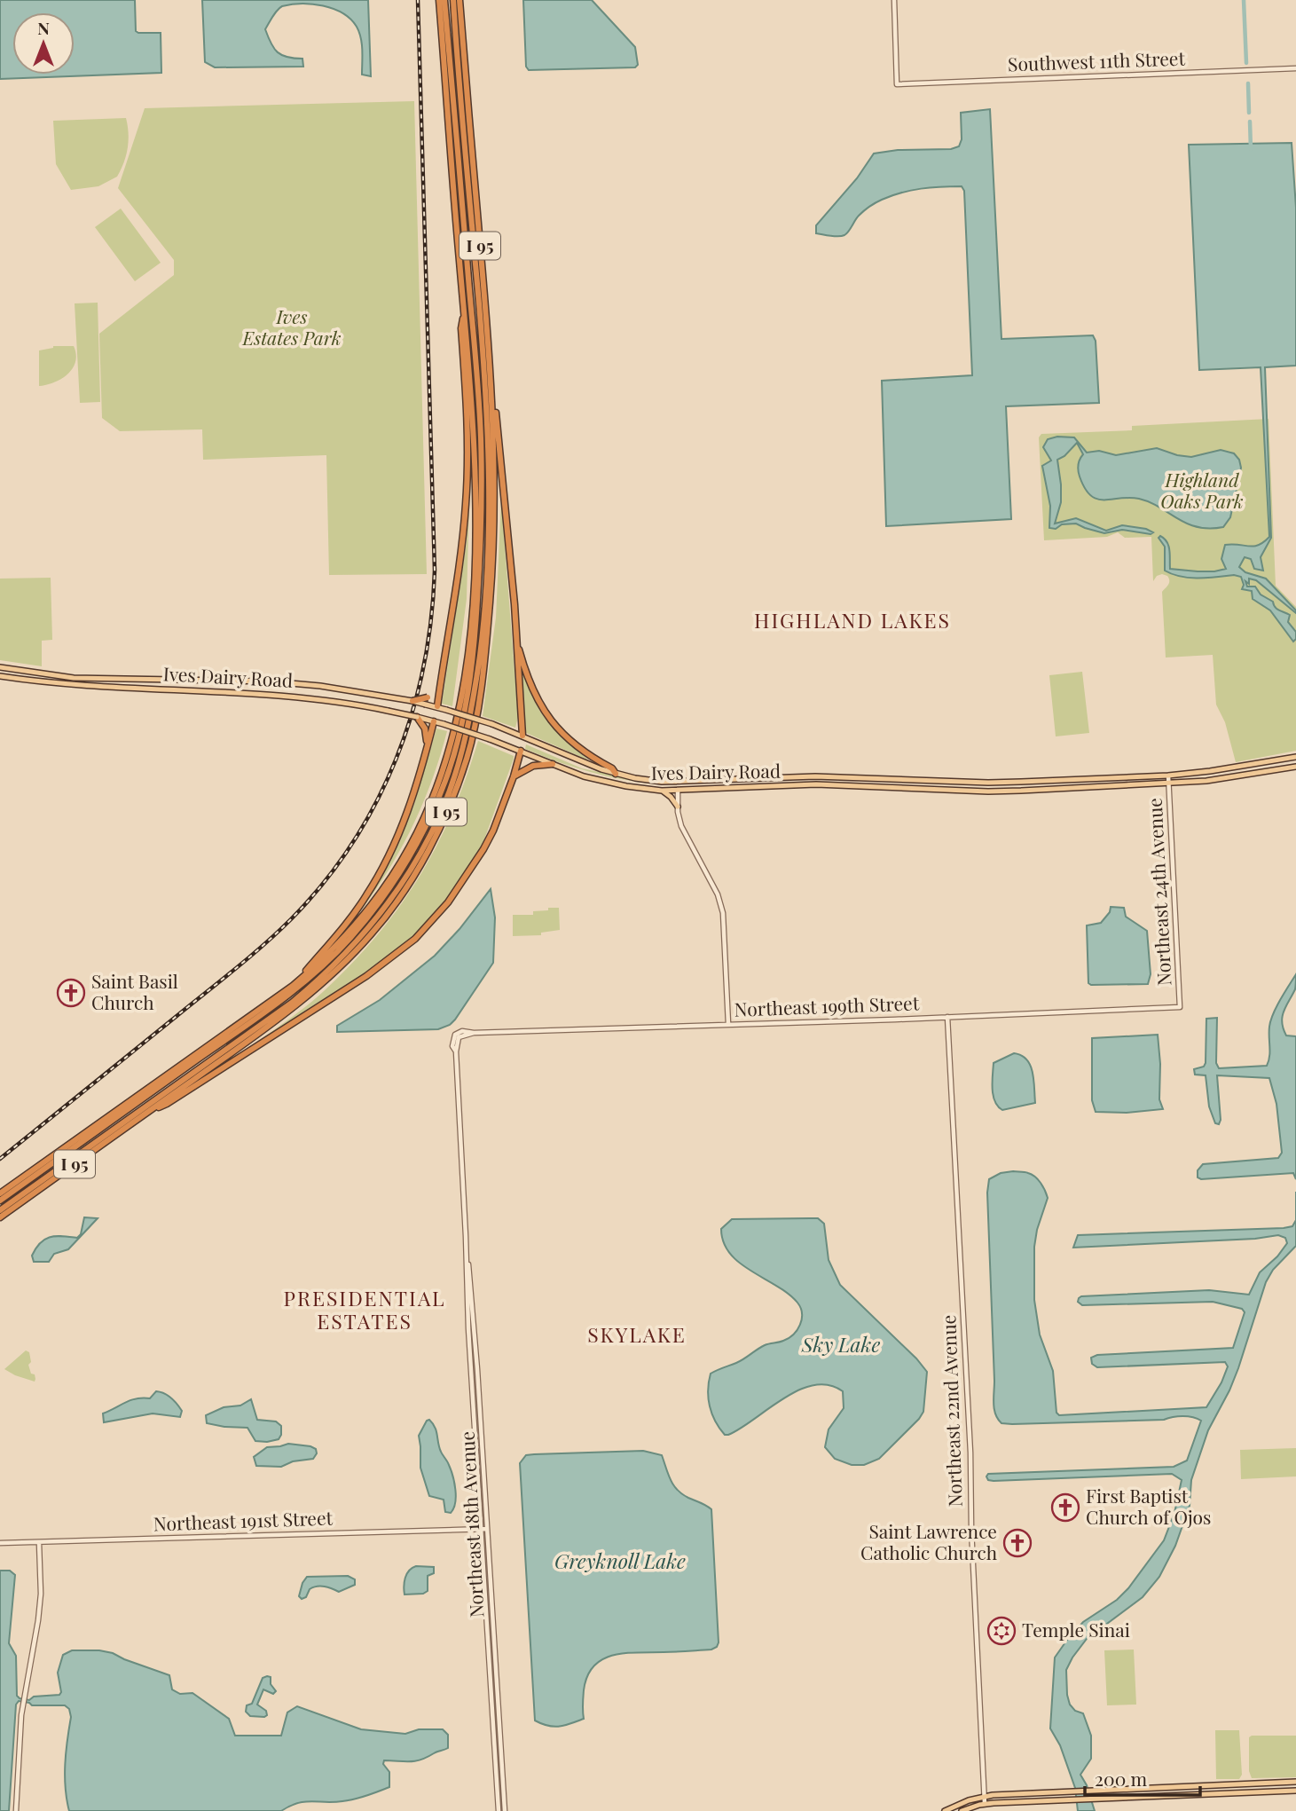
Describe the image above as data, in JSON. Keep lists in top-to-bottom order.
{
  "streets": {
    "highway": ["I 95"],
    "main road": ["Ives Dairy Road"],
    "street": [
      "Southwest 11th Street",
      "Northeast 24th Avenue",
      "Northeast 199th Street",
      "Northeast 22nd Avenue",
      "Northeast 191st Street",
      "Northeast 18th Avenue"
    ]
  },
  "crossings": [
    ["Ives Dairy Road", "Northeast 24th Avenue"],
    ["Northeast 24th Avenue", "Northeast 199th Street"],
    ["Northeast 199th Street", "Northeast 22nd Avenue"],
    ["Northeast 199th Street", "Northeast 18th Avenue"],
    ["Northeast 191st Street", "Northeast 18th Avenue"]
  ],
  "districts": ["HIGHLAND LAKES", "PRESIDENTIAL ESTATES", "SKYLAKE"],
  "water": ["Sky Lake", "Greyknoll Lake"],
  "parks": ["Ives Estates Park", "Highland Oaks Park"],
  "places": {
    "church": ["Saint Basil Church", "First Baptist Church of Ojos", "Saint Lawrence Catholic Church"],
    "synagogue": ["Temple Sinai"]
  },
  "scale_bar": "200 m",
  "north": "top"
}
